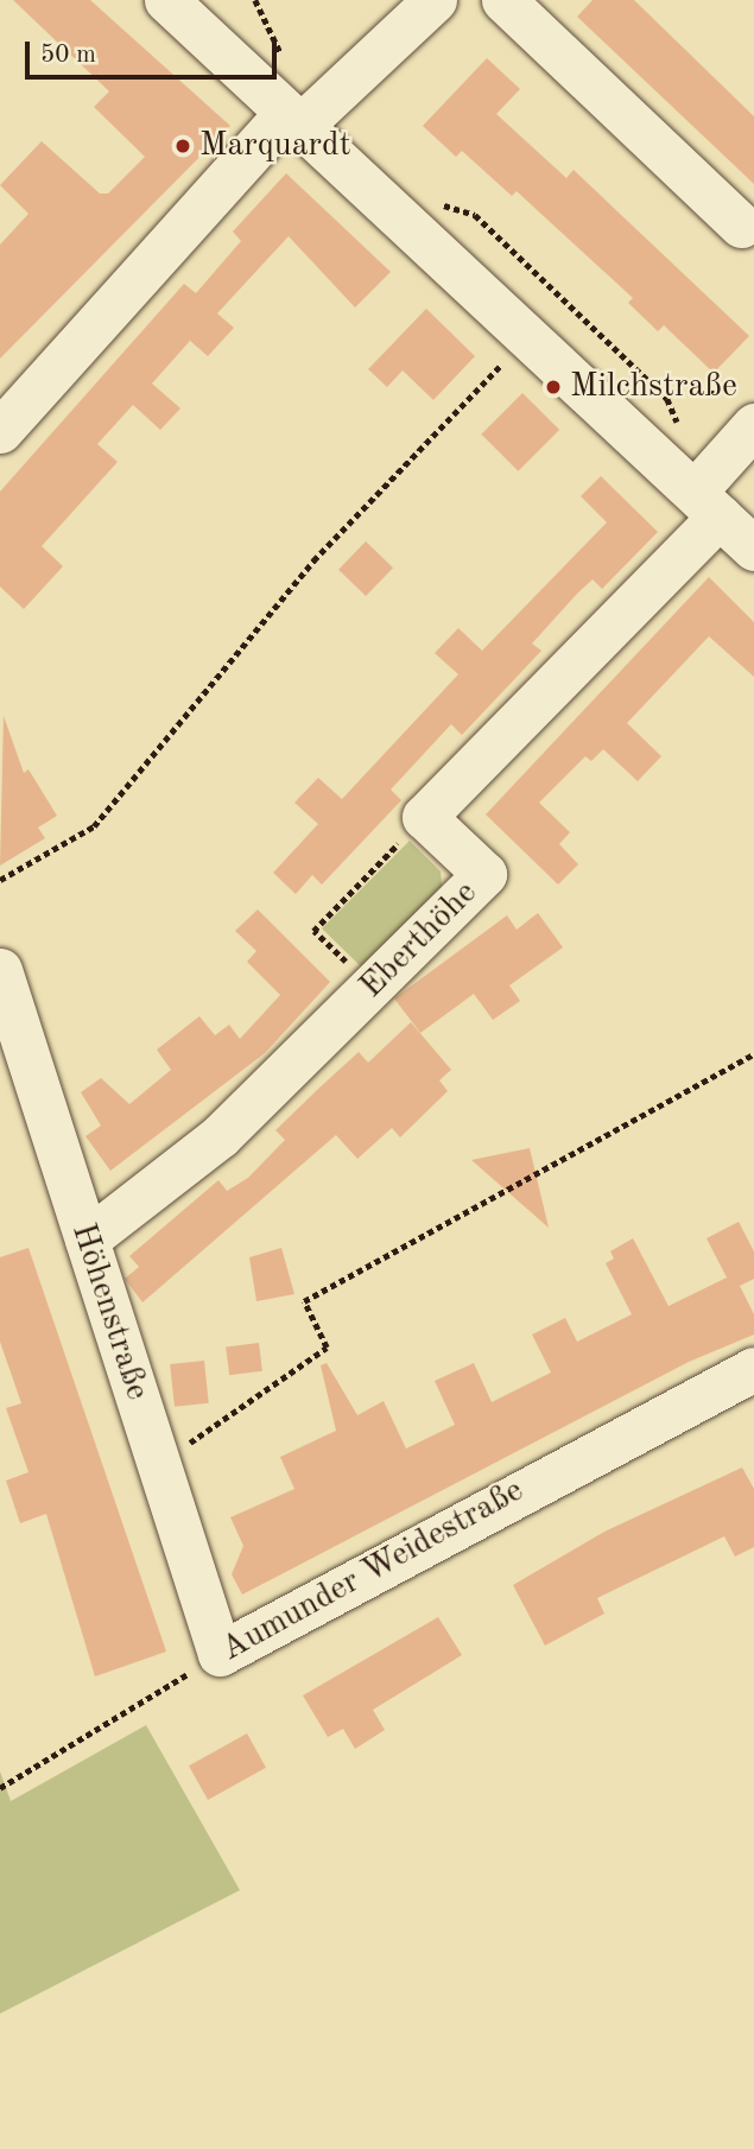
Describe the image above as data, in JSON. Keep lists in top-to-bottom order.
{
  "streets": {
    "street": ["Eberthöhe", "Höhenstraße", "Aumunder Weidestraße"]
  },
  "crossings": [
    ["Eberthöhe", "Höhenstraße"],
    ["Höhenstraße", "Aumunder Weidestraße"]
  ],
  "places": ["Marquardt", "Milchstraße"],
  "scale_bar": "50 m"
}
